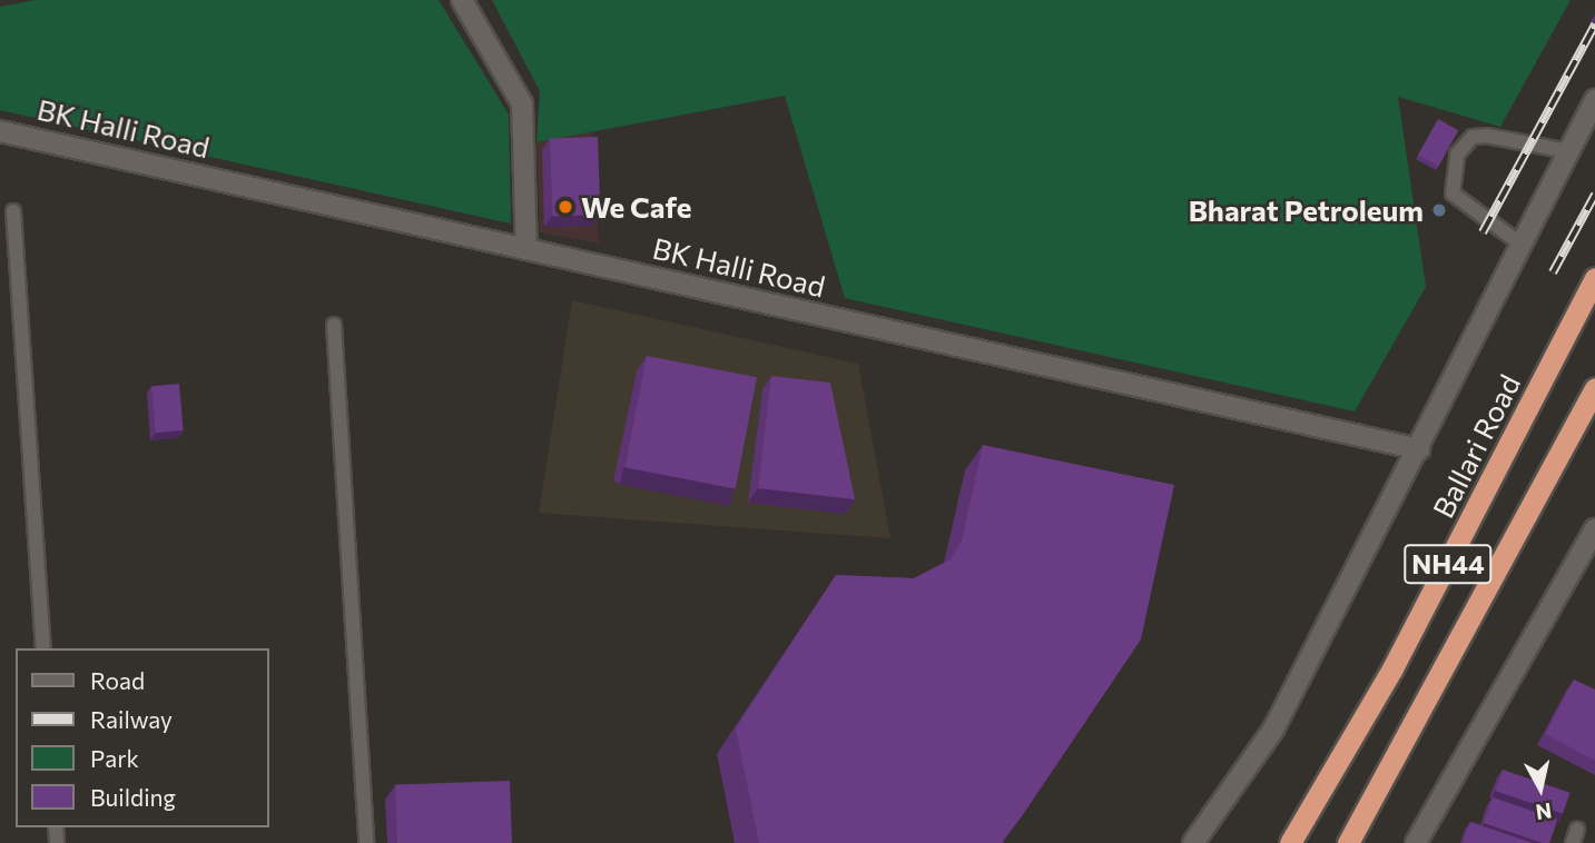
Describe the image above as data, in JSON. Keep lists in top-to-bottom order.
{
  "streets": {
    "highway": ["Ballari Road", "NH44"],
    "street": ["BK Halli Road"]
  },
  "places": ["We Cafe", "Bharat Petroleum"],
  "legend": [
    "Road",
    "Railway",
    "Park",
    "Building"
  ],
  "north": "bottom"
}
